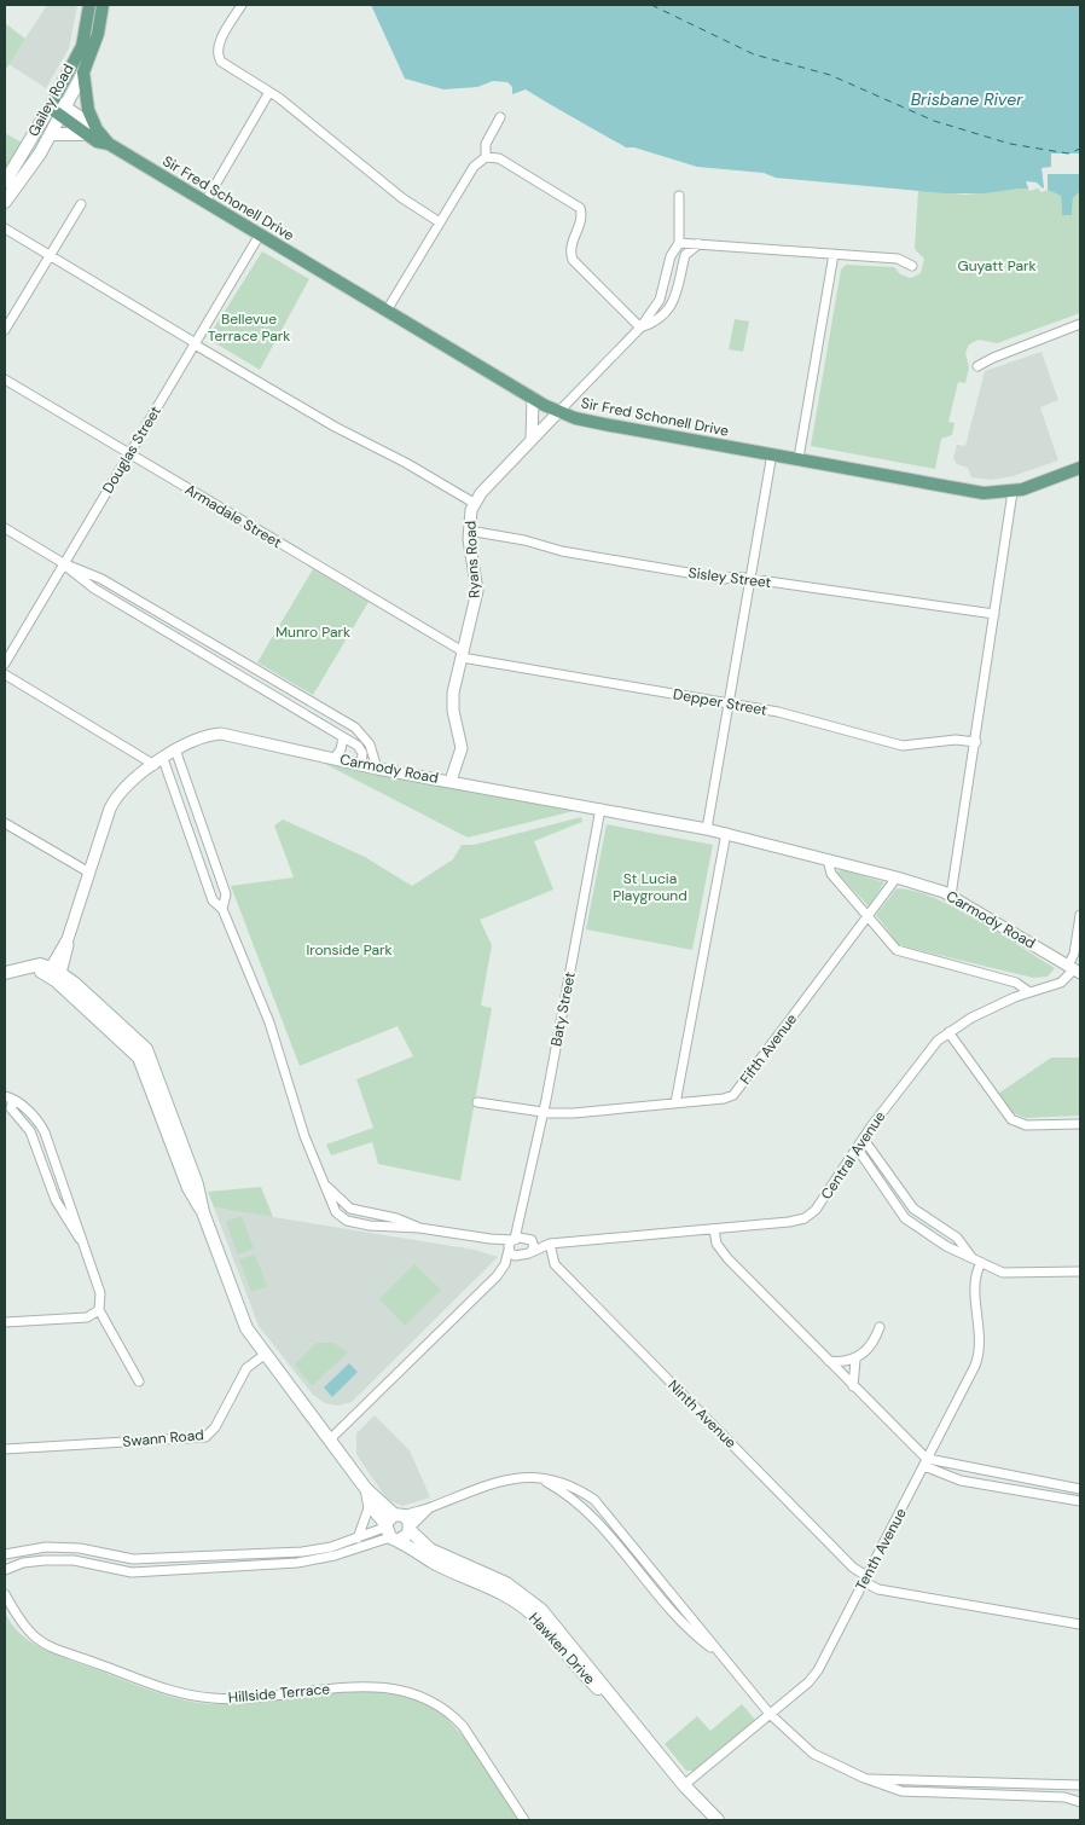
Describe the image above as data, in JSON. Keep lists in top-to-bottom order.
{
  "streets": {
    "main road": ["Gailey Road", "Sir Fred Schonell Drive", "Hawken Drive"],
    "street": [
      "Douglas Street",
      "Armadale Street",
      "Ryans Road",
      "Sisley Street",
      "Depper Street",
      "Carmody Road",
      "Baty Street",
      "Fifth Avenue",
      "Central Avenue",
      "Ninth Avenue",
      "Swann Road",
      "Tenth Avenue",
      "Hillside Terrace"
    ]
  },
  "crossings": [
    ["Gailey Road", "Sir Fred Schonell Drive"],
    ["Sir Fred Schonell Drive", "Douglas Street"],
    ["Sir Fred Schonell Drive", "Ryans Road"],
    ["Douglas Street", "Armadale Street"],
    ["Armadale Street", "Ryans Road"],
    ["Armadale Street", "Depper Street"],
    ["Ryans Road", "Sisley Street"],
    ["Ryans Road", "Depper Street"],
    ["Ryans Road", "Carmody Road"],
    ["Carmody Road", "Baty Street"],
    ["Carmody Road", "Fifth Avenue"],
    ["Carmody Road", "Central Avenue"],
    ["Baty Street", "Fifth Avenue"],
    ["Baty Street", "Central Avenue"],
    ["Central Avenue", "Ninth Avenue"],
    ["Central Avenue", "Hawken Drive"],
    ["Ninth Avenue", "Tenth Avenue"],
    ["Swann Road", "Hawken Drive"],
    ["Tenth Avenue", "Hawken Drive"]
  ],
  "water": ["Brisbane River"],
  "parks": [
    "Guyatt Park",
    "Bellevue Terrace Park",
    "Munro Park",
    "St Lucia Playground",
    "Ironside Park"
  ]
}
